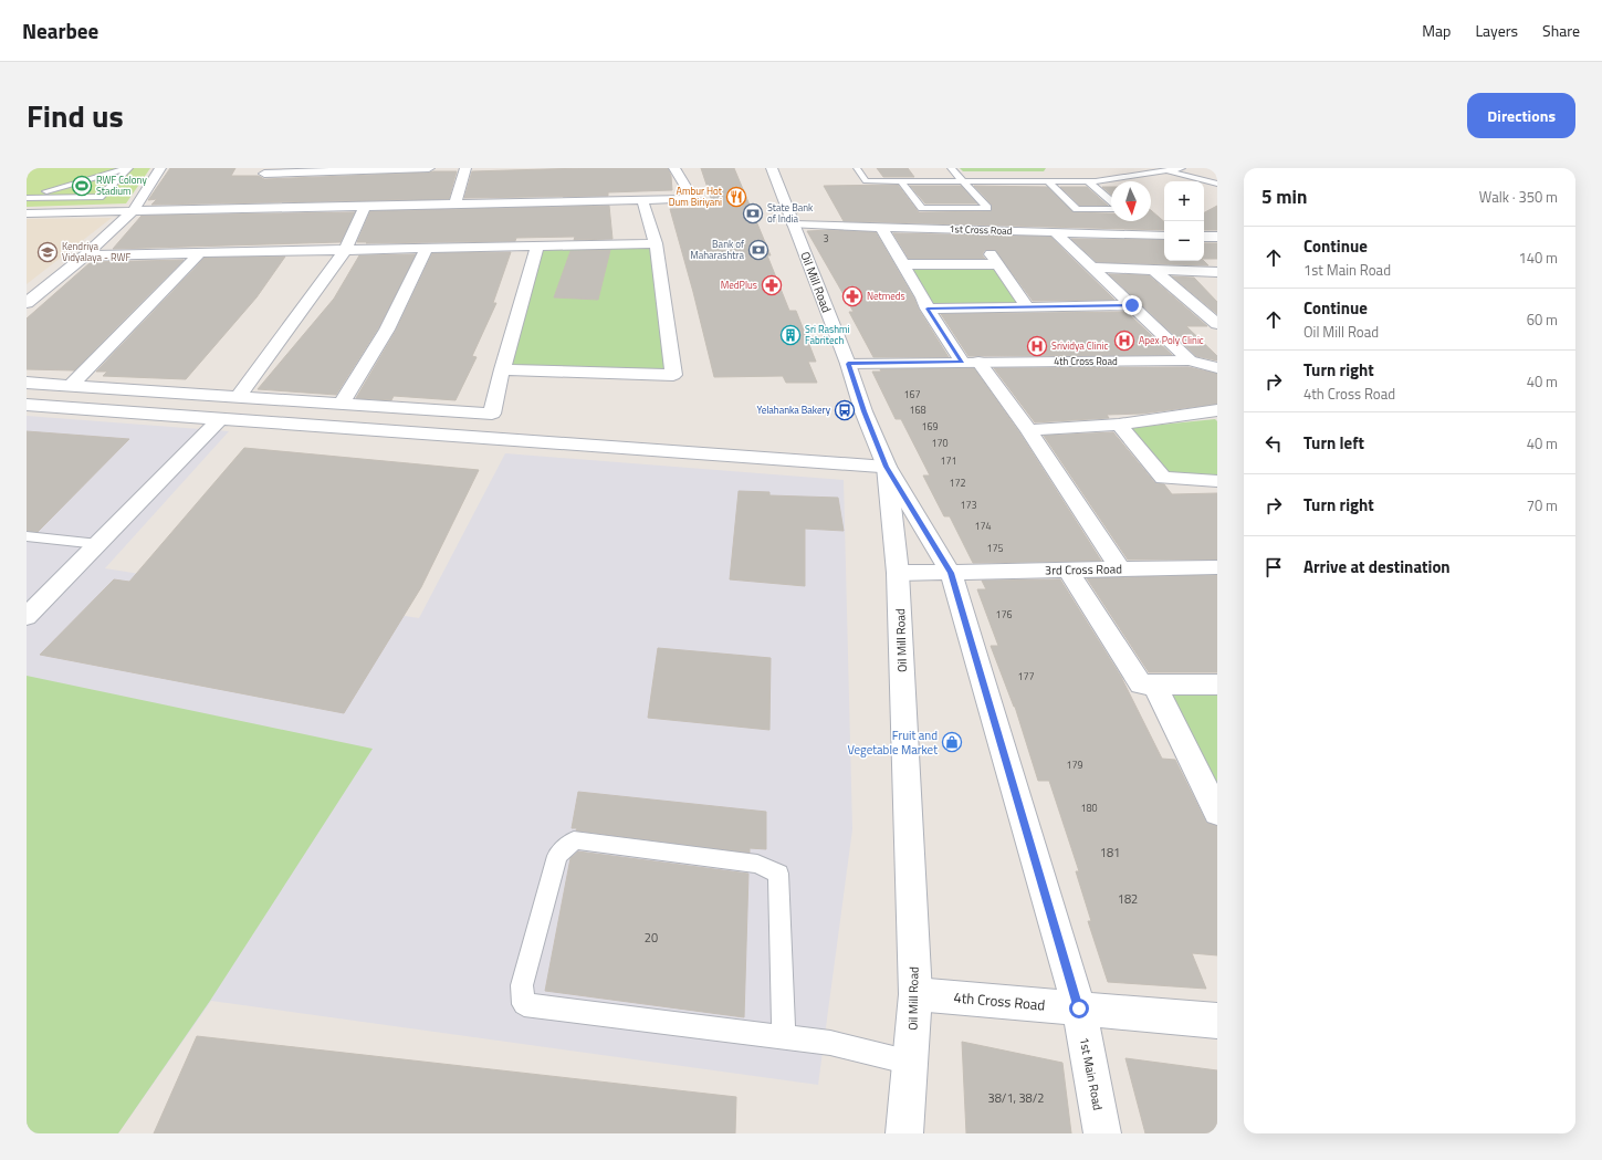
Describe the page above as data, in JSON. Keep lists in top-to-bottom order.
{
  "streets": {
    "street": [
      "1st Cross Road",
      "Oil Mill Road",
      "4th Cross Road",
      "3rd Cross Road",
      "1st Main Road"
    ]
  },
  "crossings": [
    ["1st Cross Road", "Oil Mill Road"],
    ["Oil Mill Road", "4th Cross Road"],
    ["Oil Mill Road", "3rd Cross Road"],
    ["Oil Mill Road", "1st Main Road"],
    ["4th Cross Road", "1st Main Road"],
    ["3rd Cross Road", "1st Main Road"]
  ],
  "places": {
    "sports": ["RWF Colony Stadium"],
    "restaurant": ["Ambur Hot Dum Biriyani"],
    "bank": ["State Bank of India", "Bank of Maharashtra"],
    "school or university": ["Kendriya Vidyalaya - RWF"],
    "pharmacy": ["MedPlus", "Netmeds"],
    "building": ["Sri Rashmi Fabritech"],
    "hospital": ["Apex Poly Clinic", "Srividya Clinic"],
    "bus stop": ["Yelahanka Bakery"],
    "shop": ["Fruit and Vegetable Market"]
  },
  "house_numbers": [
    "3",
    "167",
    "168",
    "169",
    "170",
    "171",
    "172",
    "173",
    "174",
    "175",
    "176",
    "177",
    "179",
    "180",
    "181",
    "182",
    "20",
    "38/1, 38/2"
  ],
  "north": "bottom",
  "page": {
    "header": "Nearbee",
    "nav": ["Map", "Layers", "Share"],
    "title": "Find us",
    "buttons": "Directions",
    "heading": ["5 min", "Walk · 350 m"],
    "map_buttons": ["+", "−"],
    "list": [
      ["Continue", "1st Main Road", "140 m"],
      ["Continue", "Oil Mill Road", "60 m"],
      ["Turn right", "4th Cross Road", "40 m"],
      ["Turn left", "40 m"],
      ["Turn right", "70 m"],
      "Arrive at destination"
    ]
  }
}
